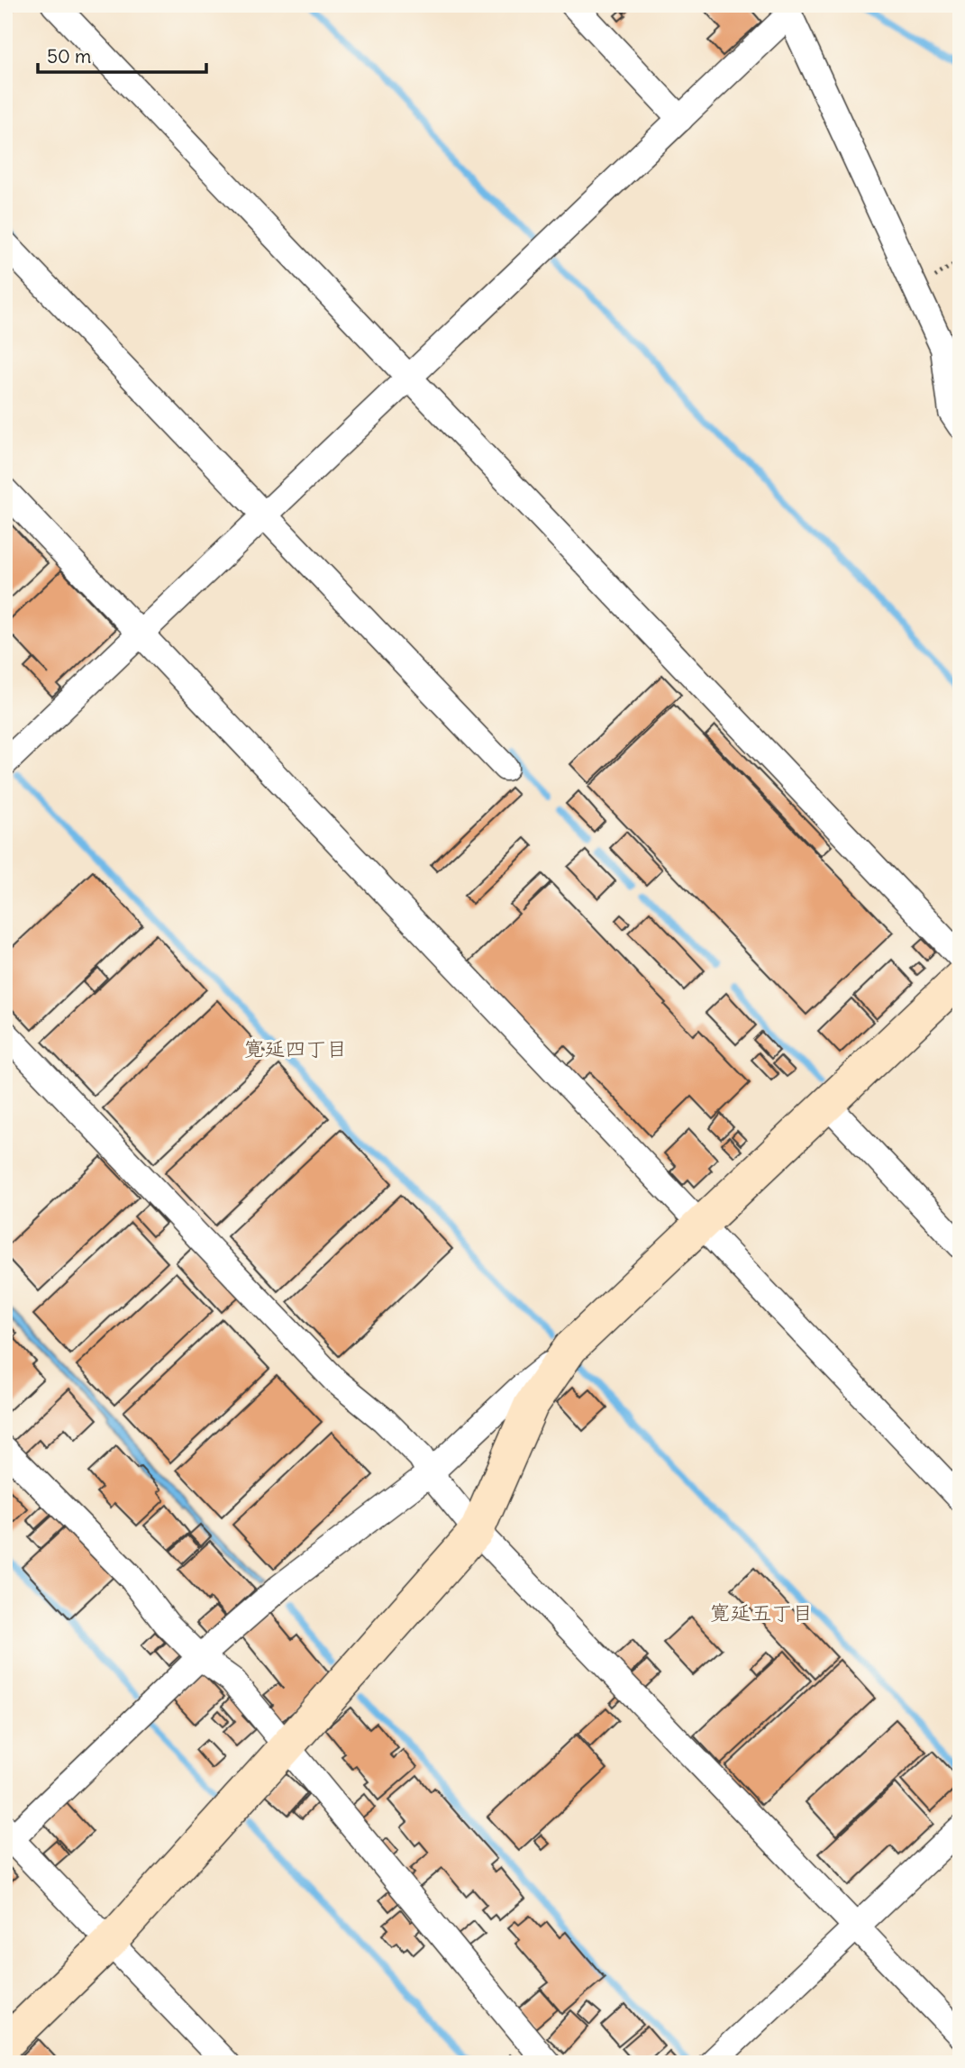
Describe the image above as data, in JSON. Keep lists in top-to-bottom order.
{
  "districts": ["寛延四丁目", "寛延五丁目"],
  "scale_bar": "50 m"
}
